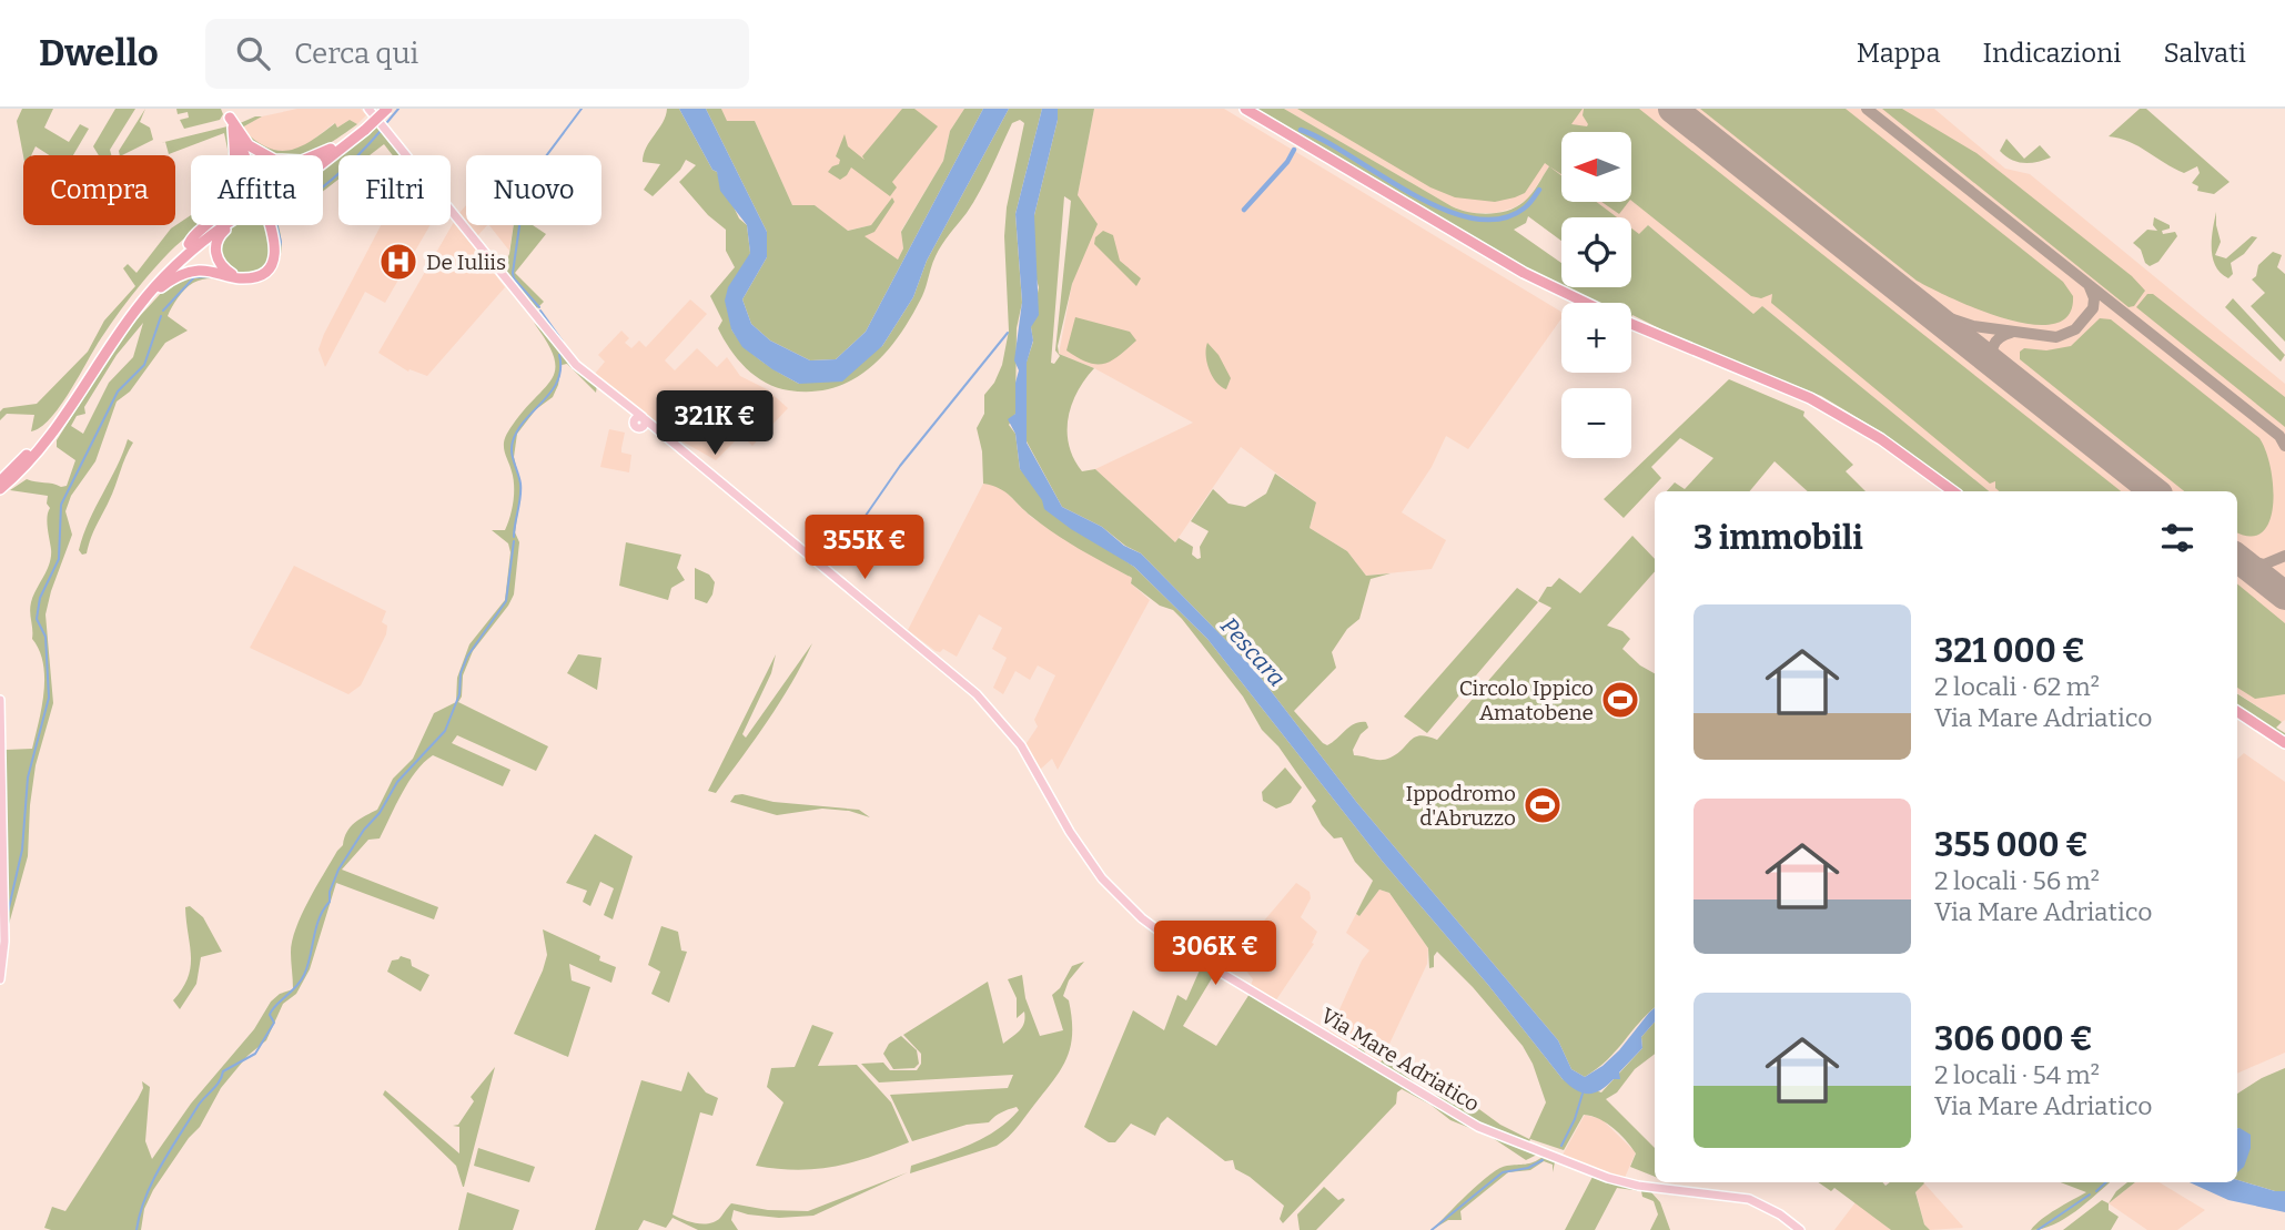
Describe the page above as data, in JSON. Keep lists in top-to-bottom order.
{
  "streets": {
    "main road": ["Via Mare Adriatico"]
  },
  "water": ["Pescara"],
  "places": {
    "hospital": ["De Iuliis"],
    "sports": ["Circolo Ippico Amatobene", "Ippodromo d'Abruzzo"]
  },
  "north": "left",
  "page": {
    "header": "Dwello",
    "search": "Cerca qui",
    "nav": ["Mappa", "Indicazioni", "Salvati"],
    "map_buttons": ["+", "−"],
    "chip": [
      "Compra",
      "Affitta",
      "Filtri",
      "Nuovo"
    ],
    "price": ["321K €", "355K €", "306K €"],
    "heading": "3 immobili",
    "list": [
      {
        "name": "321 000 €",
        "note": "2 locali · 62 m² · Via Mare Adriatico"
      },
      {
        "name": "355 000 €",
        "note": "2 locali · 56 m² · Via Mare Adriatico"
      },
      {
        "name": "306 000 €",
        "note": "2 locali · 54 m² · Via Mare Adriatico"
      }
    ]
  }
}
